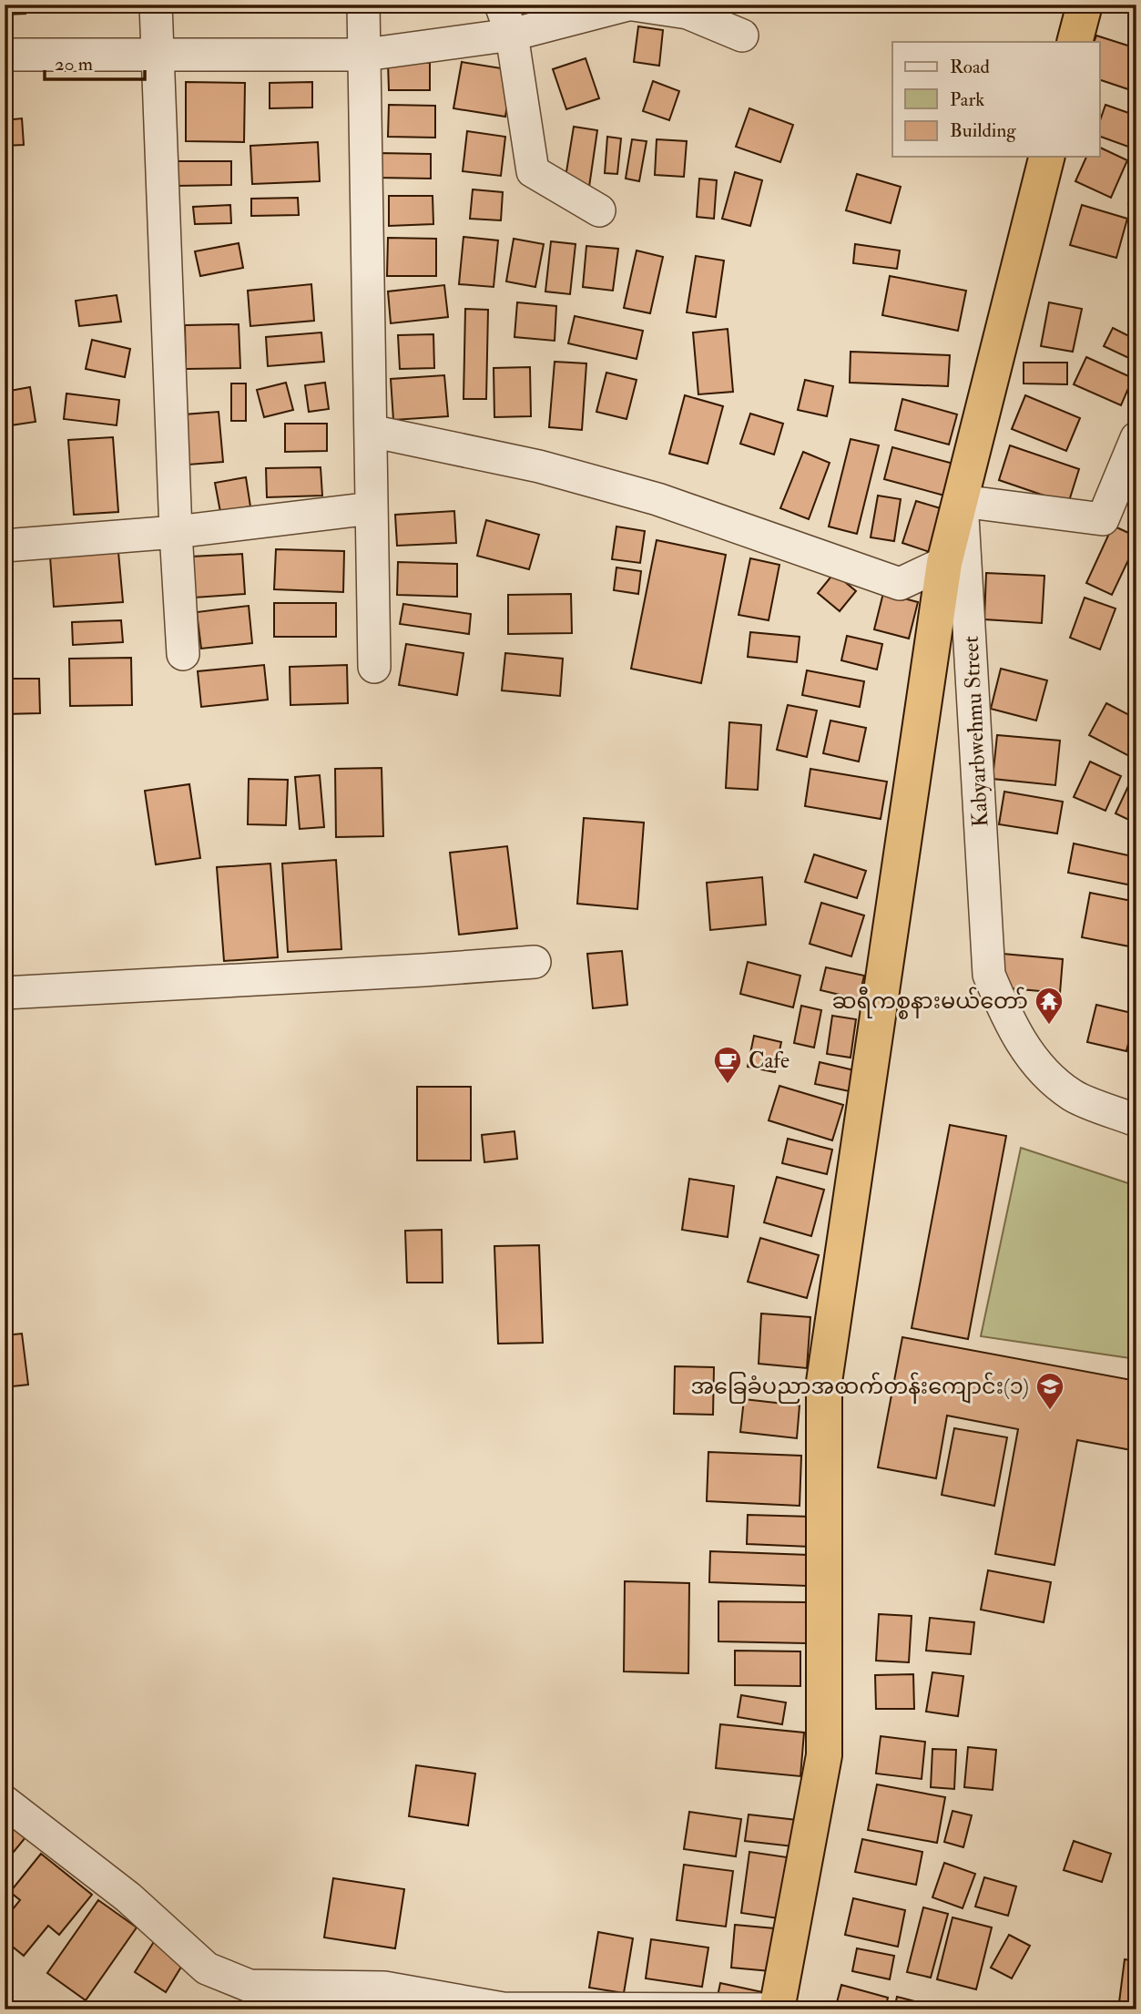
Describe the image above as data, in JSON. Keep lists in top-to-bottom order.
{
  "streets": {
    "street": ["Kabyarbwehmu Street"]
  },
  "places": {
    "temple": ["ဆရီကစ္စနားမယ်တော်"],
    "cafe": ["Cafe"],
    "school or university": ["အခြေခံပညာအထက်တန်းကျောင်း(၁)"]
  },
  "legend": ["Road", "Park", "Building"],
  "scale_bar": "20 m"
}
